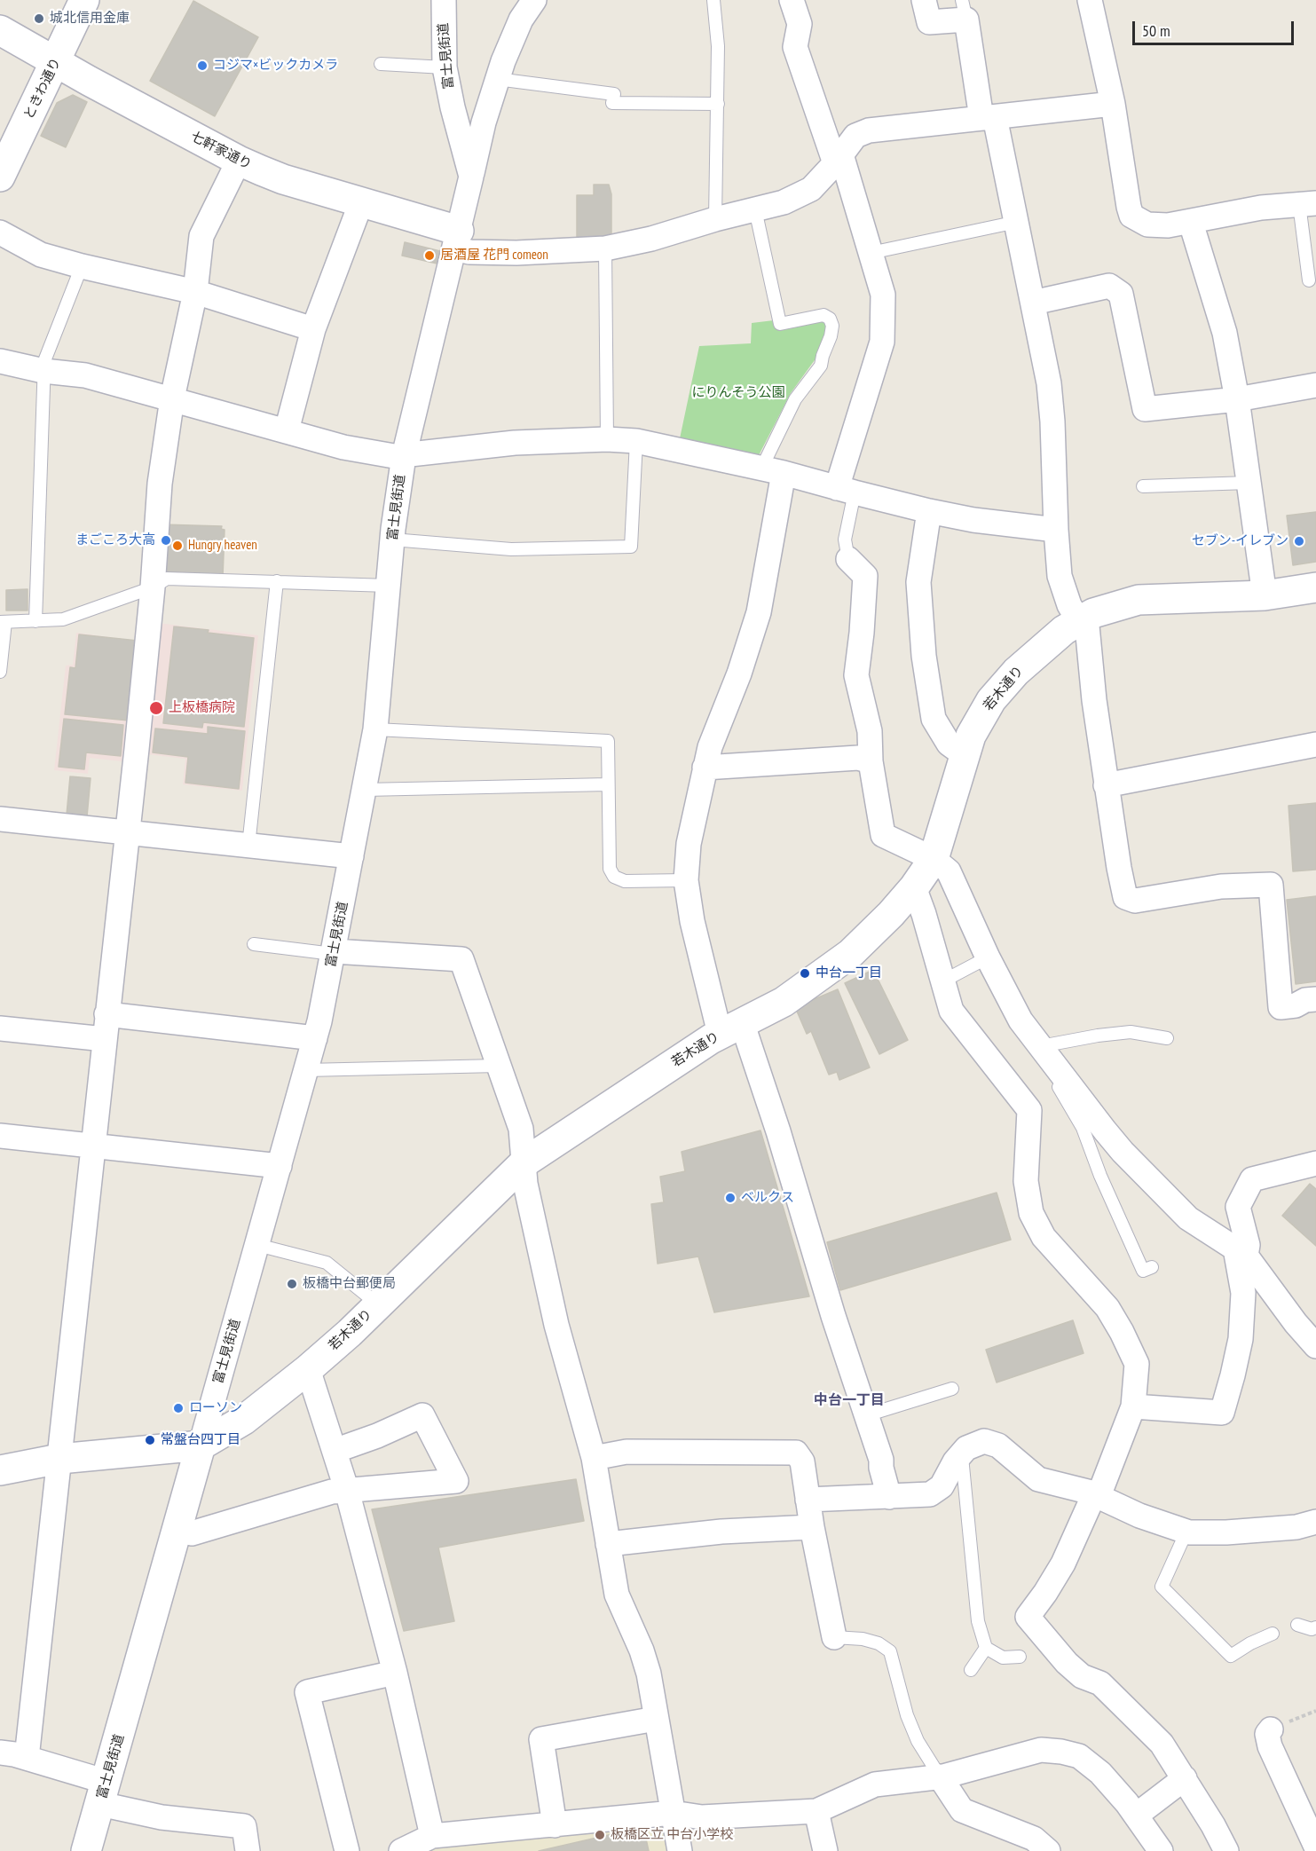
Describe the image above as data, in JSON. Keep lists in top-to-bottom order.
{
  "streets": {
    "street": [
      "富士見街道",
      "ときわ通り",
      "七軒家通り",
      "若木通り"
    ]
  },
  "crossings": [
    ["富士見街道", "七軒家通り"],
    ["富士見街道", "若木通り"],
    ["ときわ通り", "七軒家通り"]
  ],
  "districts": ["中台一丁目"],
  "parks": ["にりんそう公園"],
  "places": [
    "城北信用金庫",
    "コジマ×ビックカメラ",
    "居酒屋 花門 comeon",
    "まごころ大高",
    "セブン-イレブン",
    "Hungry heaven",
    "上板橋病院",
    "中台一丁目",
    "ベルクス",
    "板橋中台郵便局",
    "ローソン",
    "常盤台四丁目",
    "板橋区立 中台小学校"
  ],
  "scale_bar": "50 m"
}
